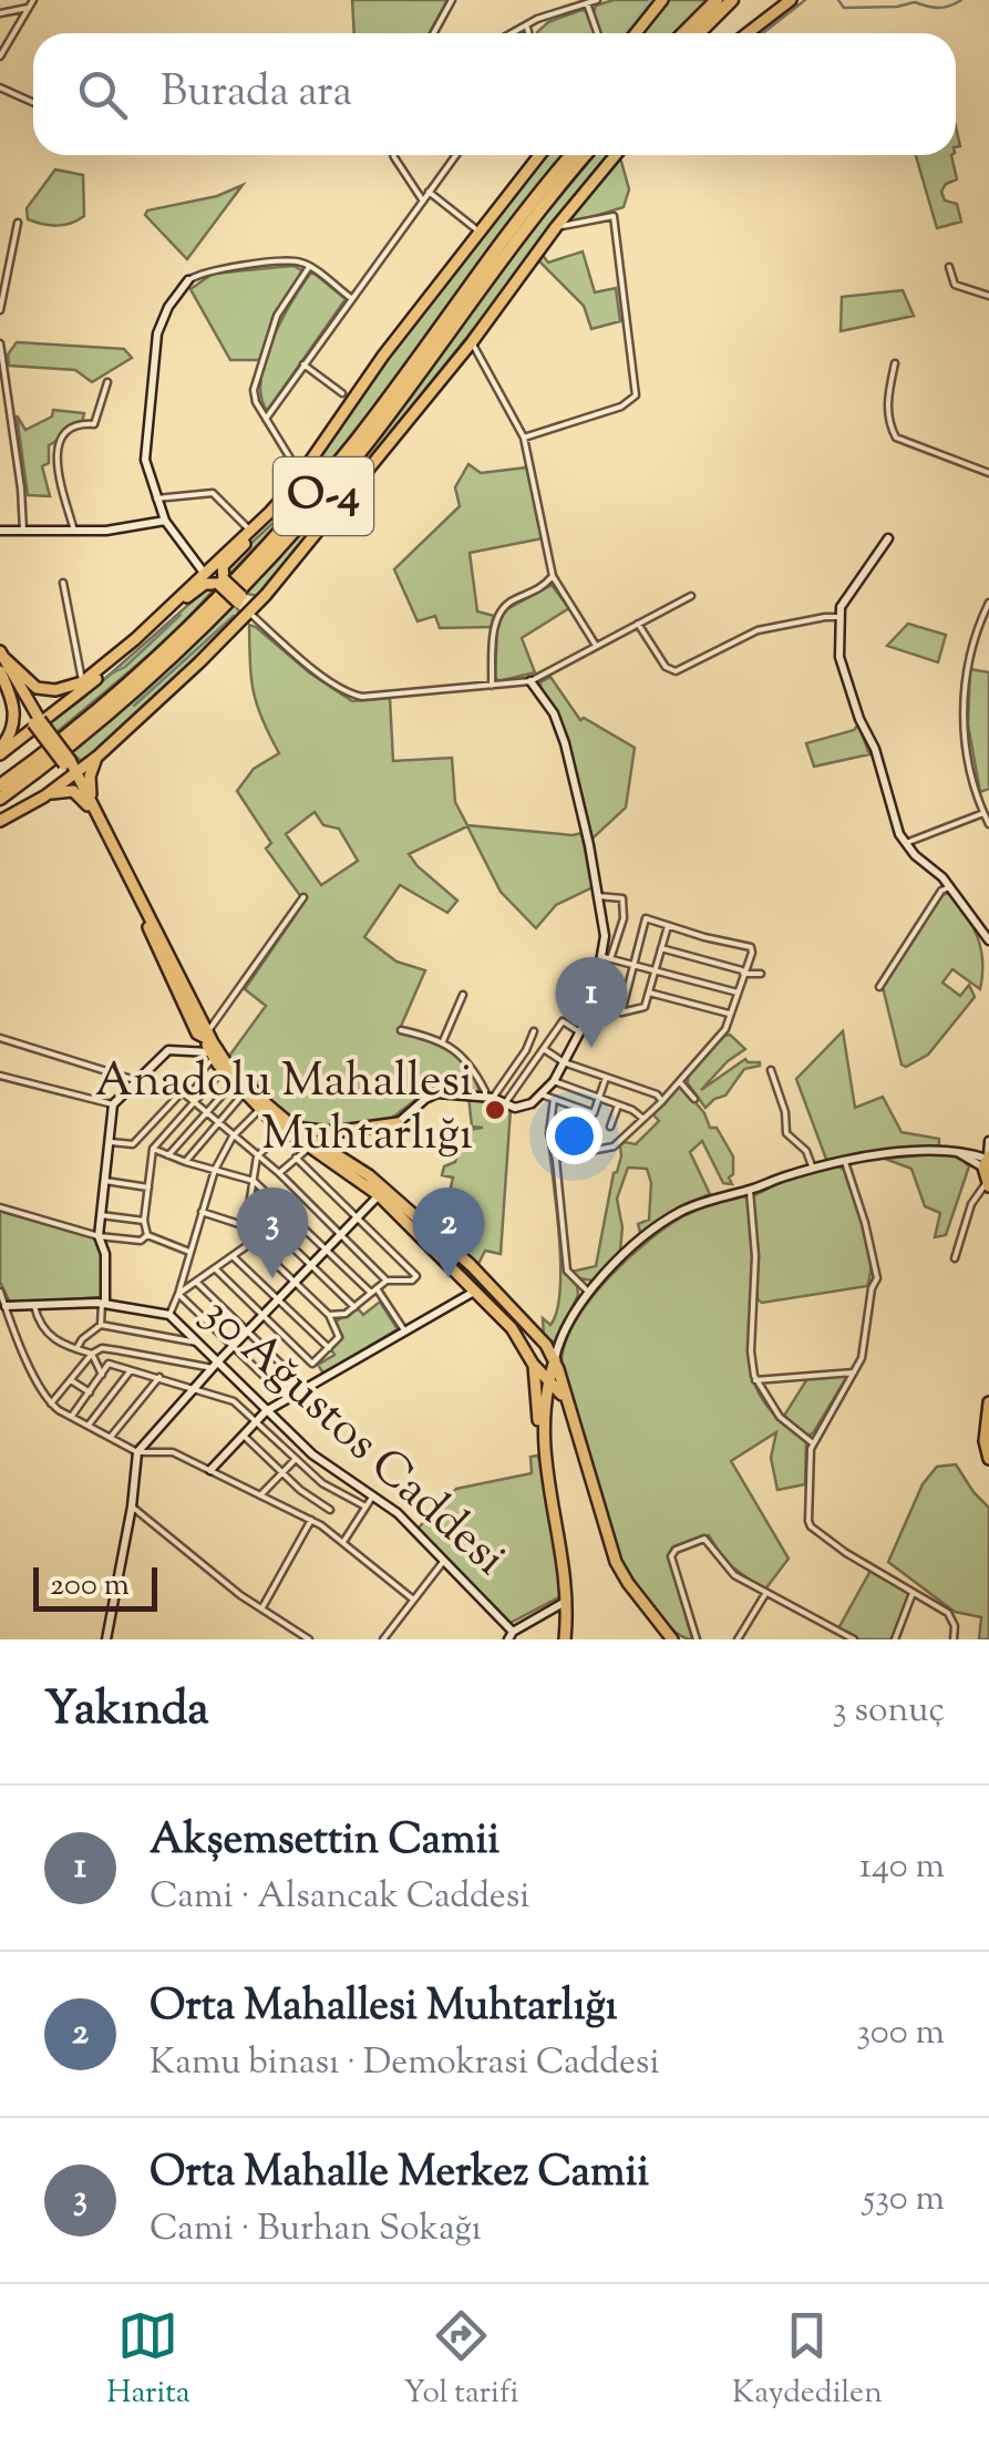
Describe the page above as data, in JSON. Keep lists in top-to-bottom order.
{
  "streets": {
    "highway": ["O-4"],
    "street": ["30 Ağustos Caddesi"]
  },
  "places": ["Anadolu Mahallesi Muhtarlığı"],
  "scale_bar": "200 m",
  "page": {
    "search": "Burada ara",
    "pins": ["1", "2", "3"],
    "scale": "200 m",
    "heading": ["Yakında", "3 sonuç"],
    "list": [
      {
        "mark": "1",
        "name": "Akşemsettin Camii",
        "note": "Cami · Alsancak Caddesi",
        "value": "140 m"
      },
      {
        "mark": "2",
        "name": "Orta Mahallesi Muhtarlığı",
        "note": "Kamu binası · Demokrasi Caddesi",
        "value": "300 m"
      },
      {
        "mark": "3",
        "name": "Orta Mahalle Merkez Camii",
        "note": "Cami · Burhan Sokağı",
        "value": "530 m"
      }
    ],
    "nav": ["Harita", "Yol tarifi", "Kaydedilen"]
  }
}
